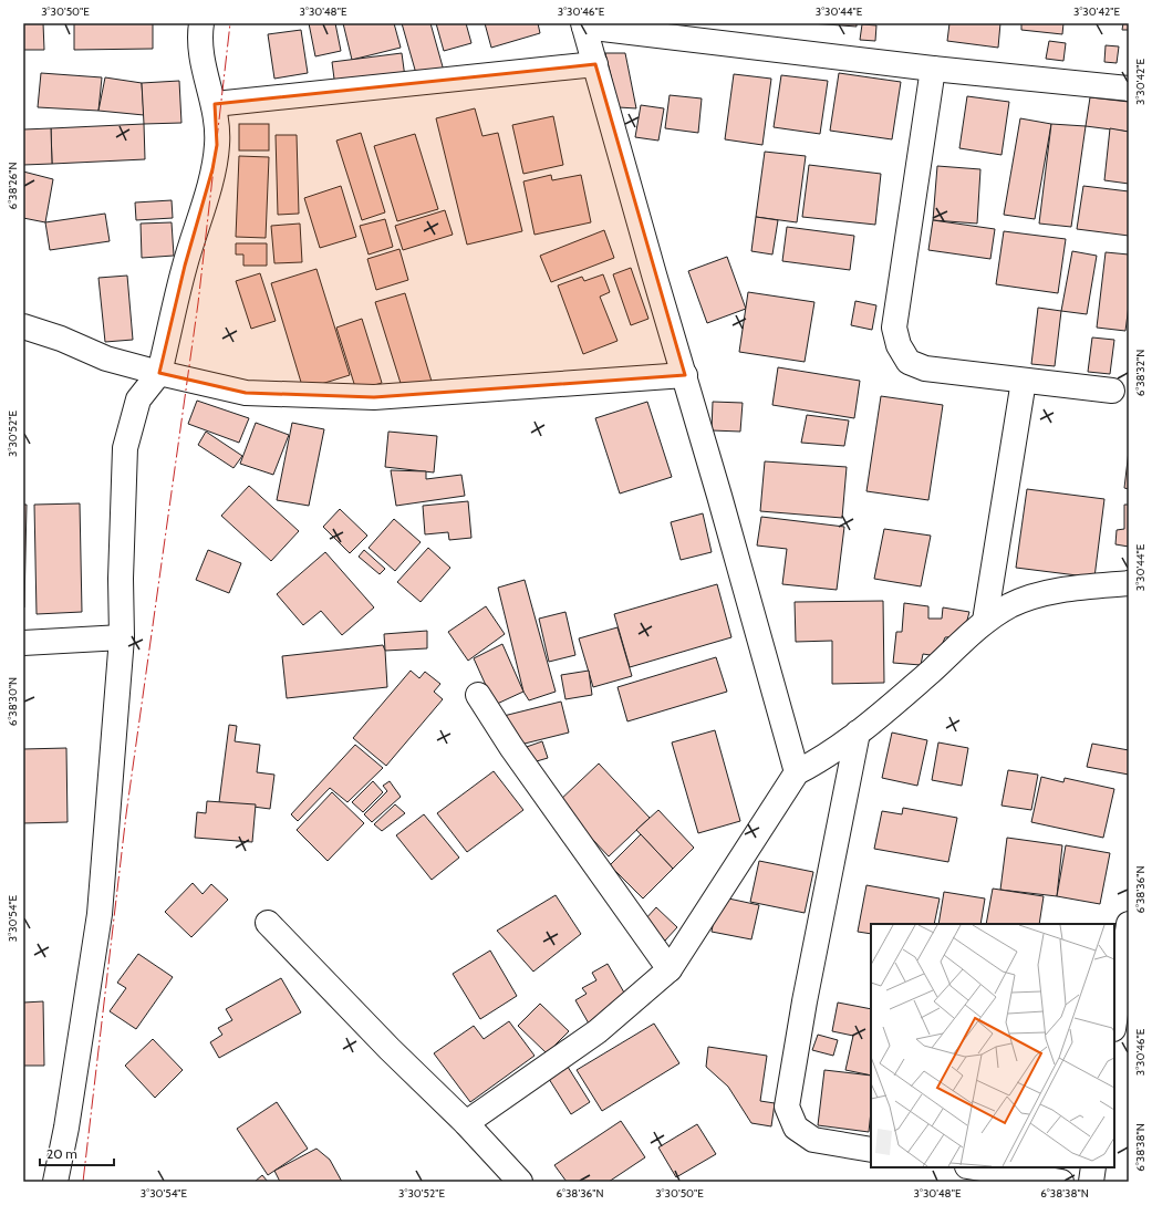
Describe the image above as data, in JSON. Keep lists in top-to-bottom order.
{
  "scale_bar": "20 m",
  "coordinates": [
    "3°30'50\"E",
    "3°30'48\"E",
    "3°30'46\"E",
    "3°30'44\"E",
    "3°30'42\"E",
    "6°38'26\"N",
    "6°38'32\"N",
    "3°30'52\"E",
    "6°38'30\"N",
    "6°38'36\"N",
    "3°30'54\"E",
    "6°38'38\"N"
  ]
}
